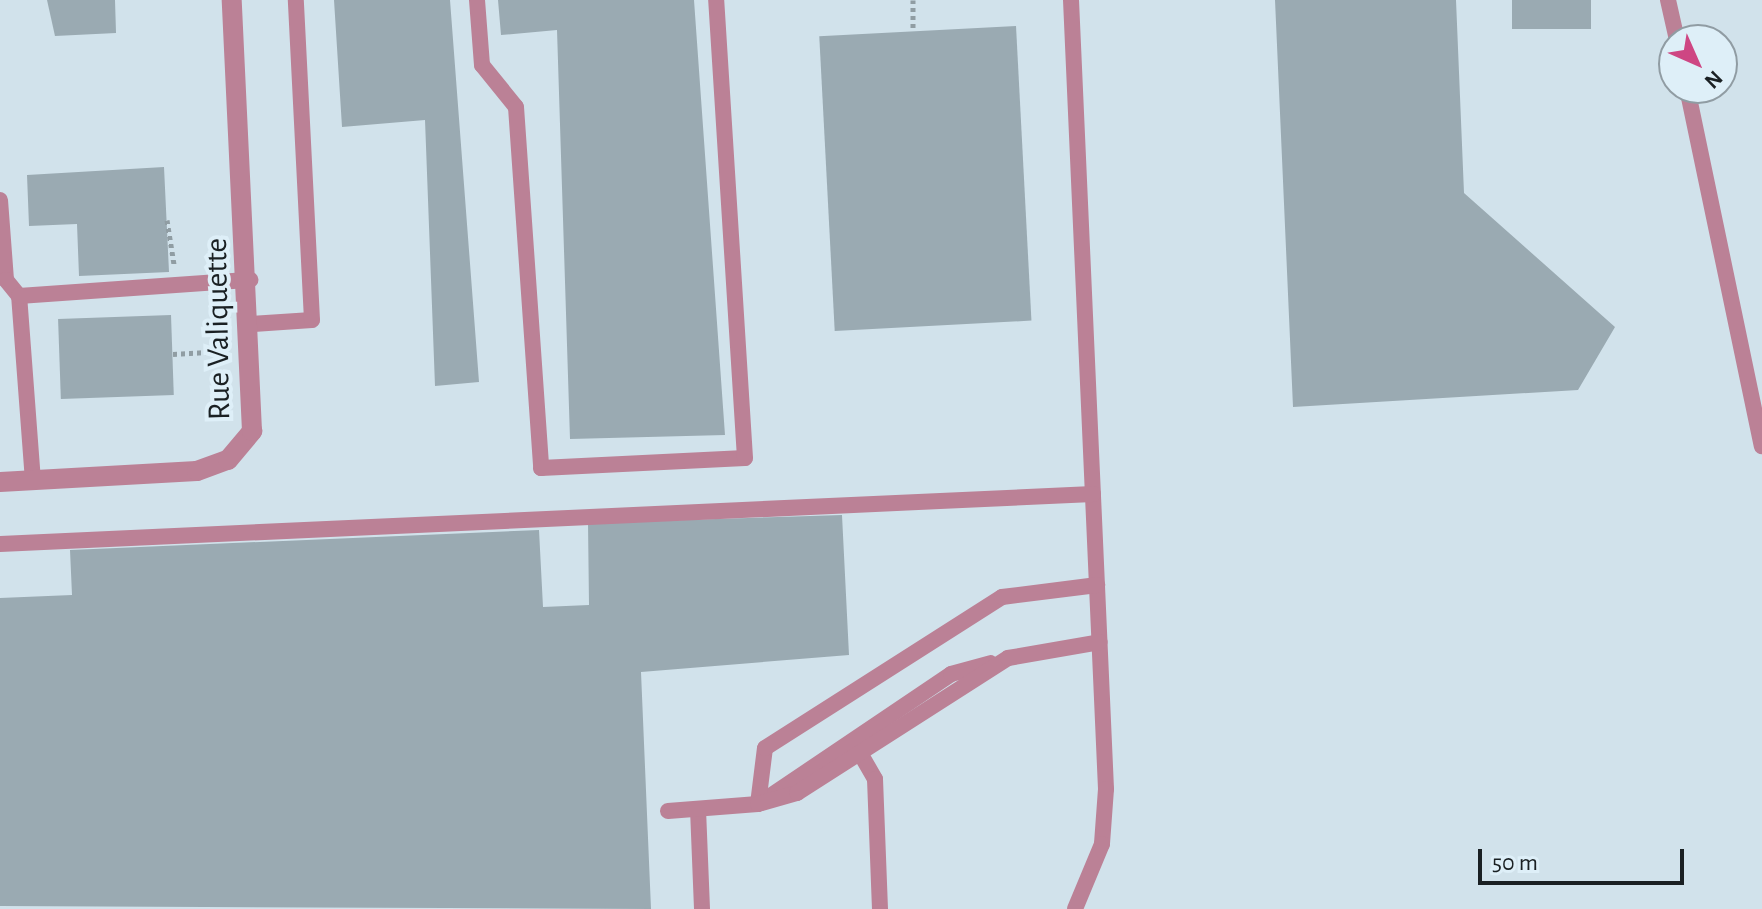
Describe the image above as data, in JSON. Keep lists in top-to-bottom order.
{
  "streets": {
    "street": ["Rue Valiquette"]
  },
  "scale_bar": "50 m",
  "north": "bottom right"
}
